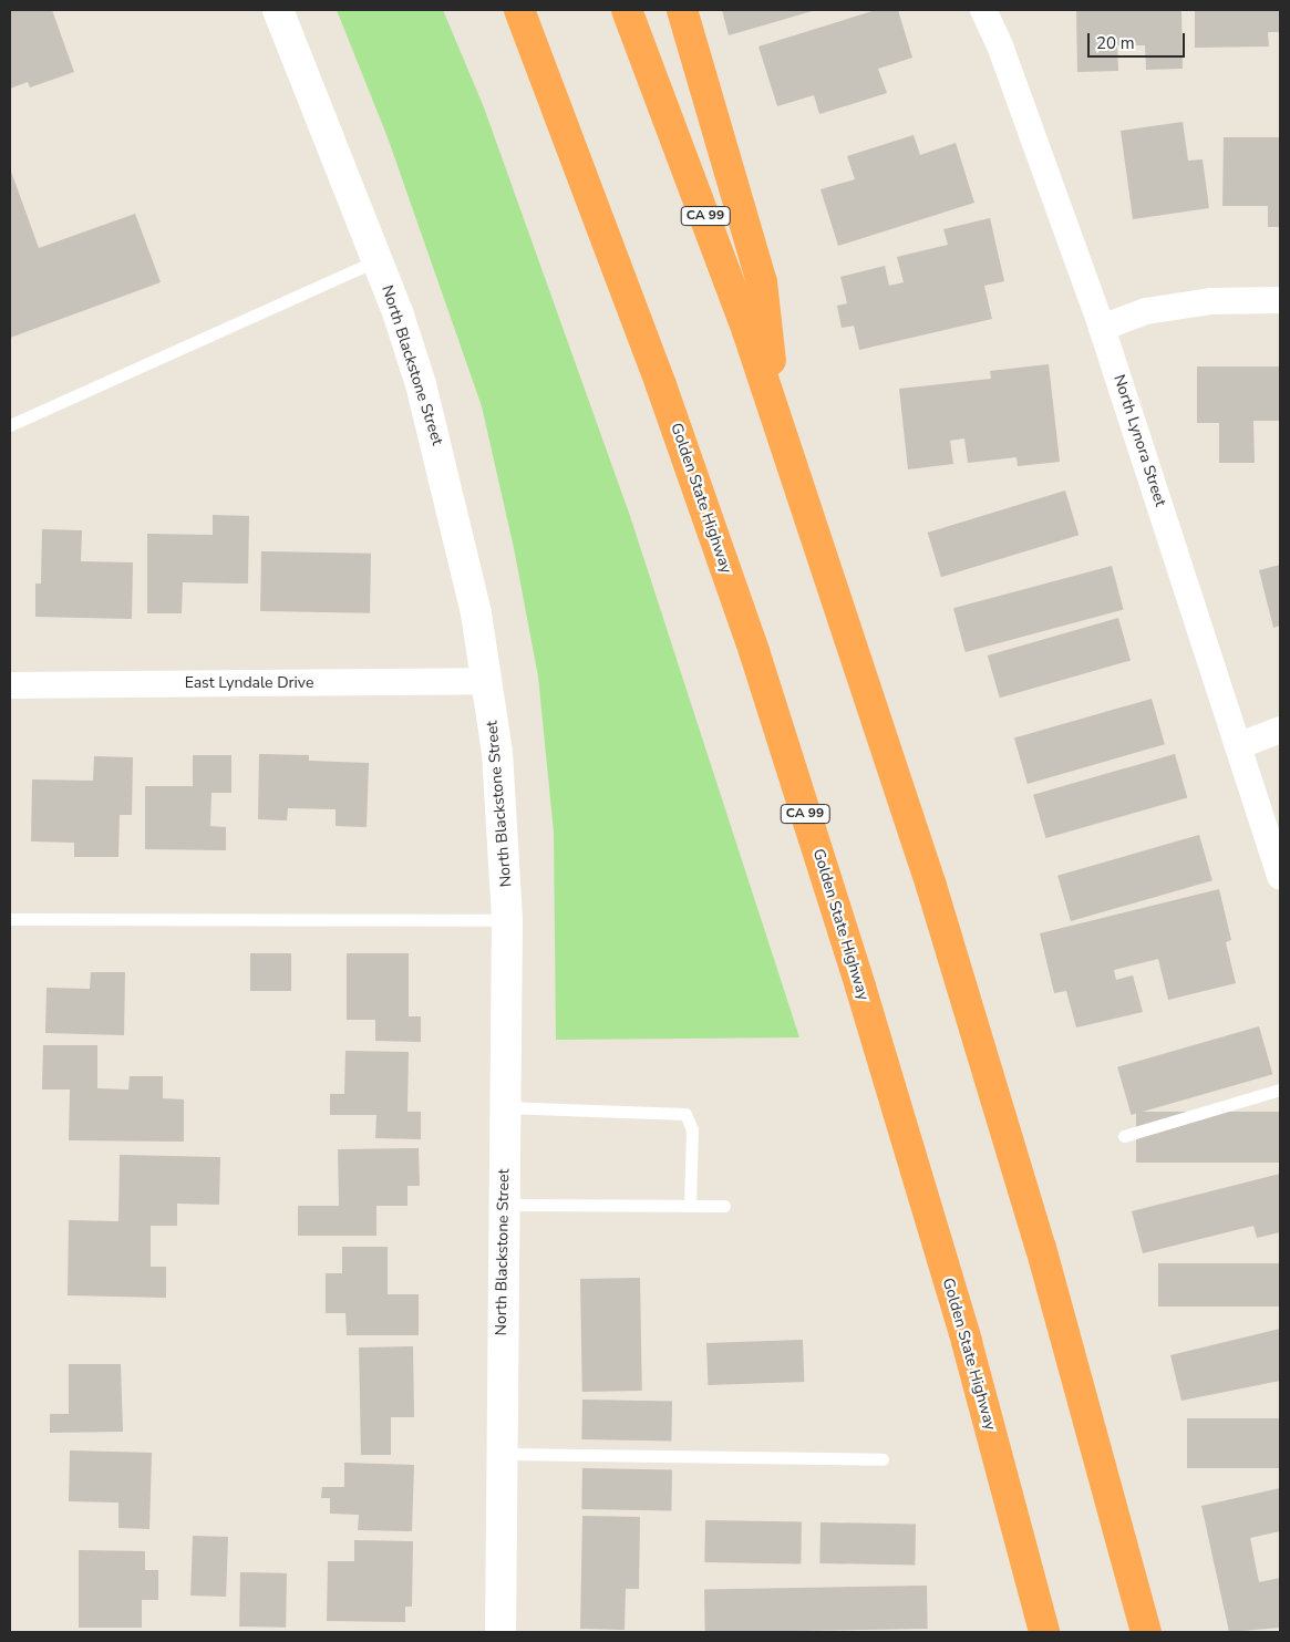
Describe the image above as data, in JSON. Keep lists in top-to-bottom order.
{
  "streets": {
    "highway": ["CA 99", "Golden State Highway"],
    "main road": ["North Blackstone Street"],
    "street": ["North Lynora Street", "East Lyndale Drive"]
  },
  "crossings": [
    ["North Blackstone Street", "East Lyndale Drive"]
  ],
  "scale_bar": "20 m"
}
